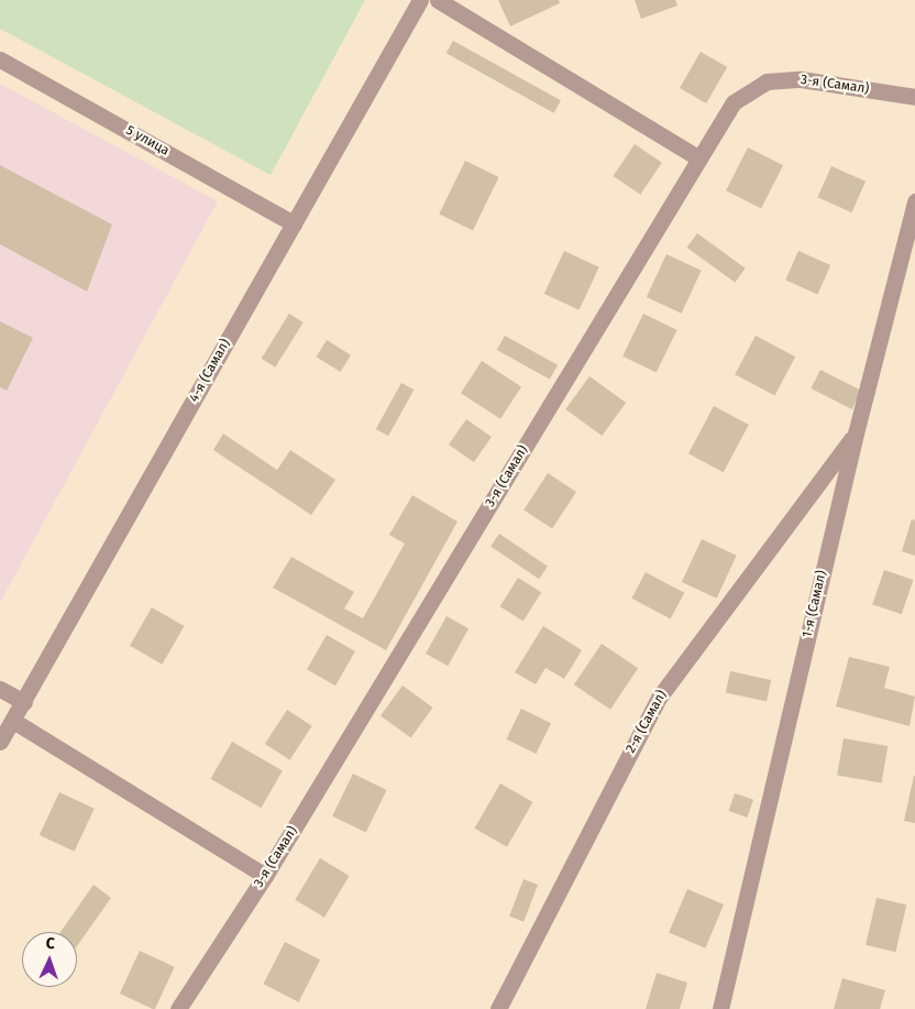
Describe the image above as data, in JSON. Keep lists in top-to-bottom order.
{
  "streets": {
    "street": [
      "3-я (Самал)",
      "5 улица",
      "4-я (Самал)",
      "1-я (Самал)",
      "2-я (Самал)"
    ]
  },
  "crossings": [
    ["5 улица", "4-я (Самал)"],
    ["1-я (Самал)", "2-я (Самал)"]
  ],
  "north": "top"
}
